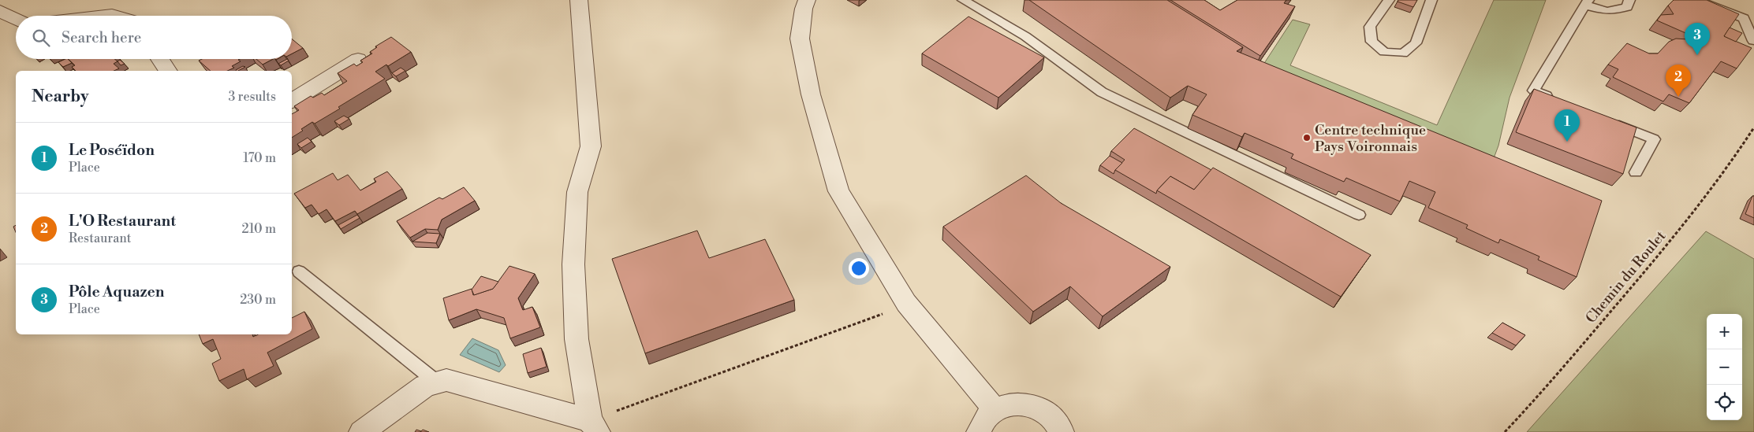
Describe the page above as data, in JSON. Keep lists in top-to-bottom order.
{
  "streets": {
    "path": ["Chemin du Roulet"]
  },
  "places": ["Centre technique Pays Voironnais"],
  "page": {
    "search": "Search here",
    "pins": ["3", "2", "1"],
    "heading": ["Nearby", "3 results"],
    "list": [
      {
        "mark": "1",
        "name": "Le Poséïdon",
        "note": "Place",
        "value": "170 m"
      },
      {
        "mark": "2",
        "name": "L'O Restaurant",
        "note": "Restaurant",
        "value": "210 m"
      },
      {
        "mark": "3",
        "name": "Pôle Aquazen",
        "note": "Place",
        "value": "230 m"
      }
    ],
    "map_buttons": ["+", "−"]
  }
}
